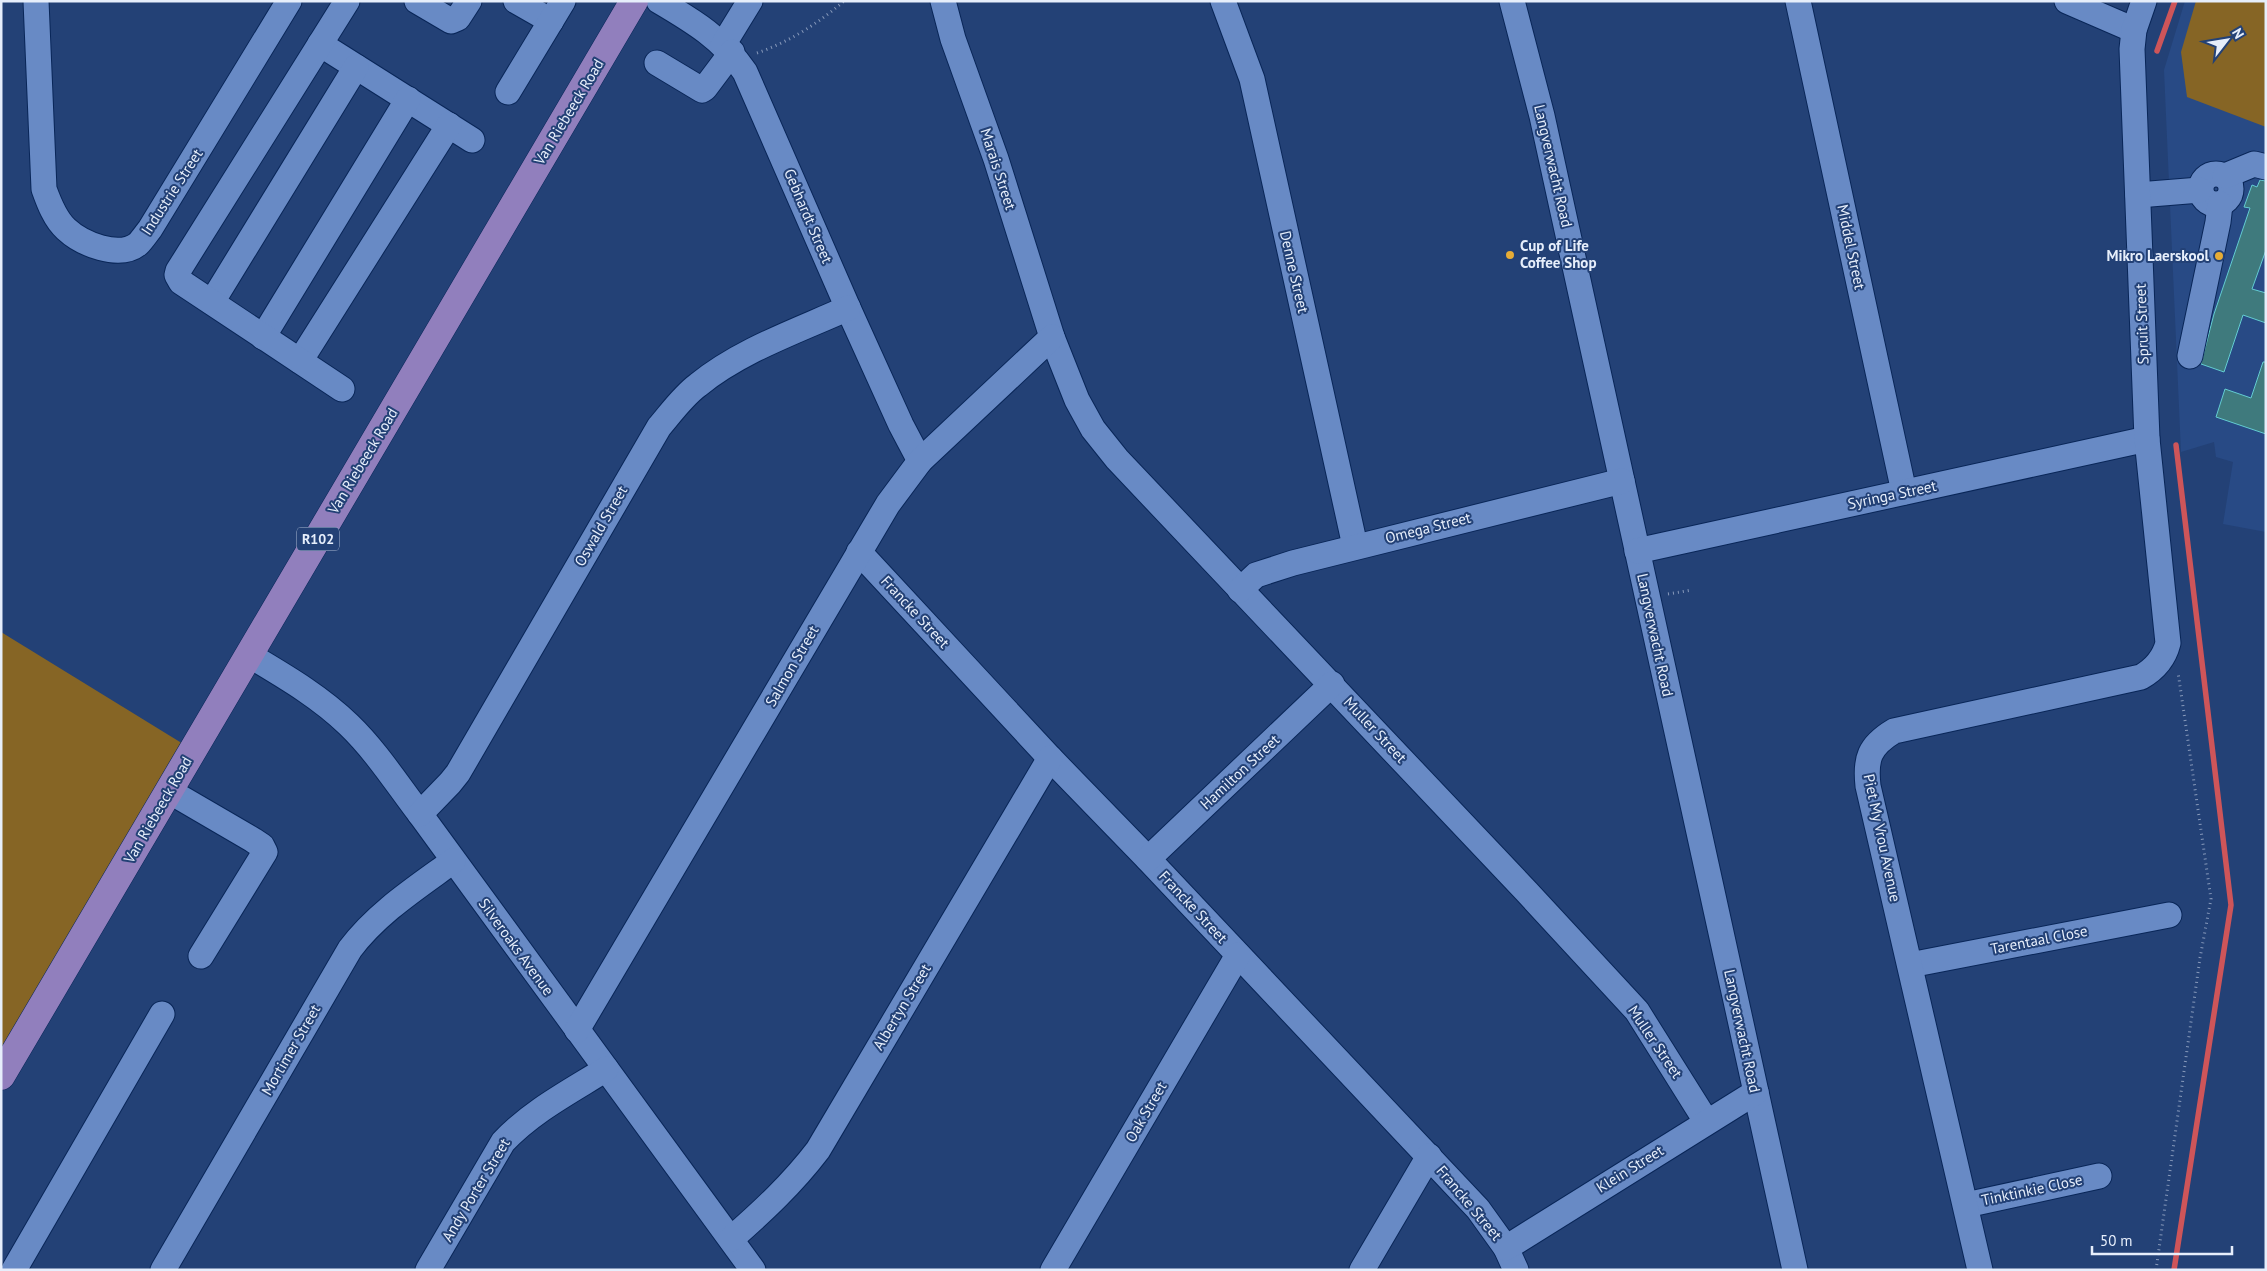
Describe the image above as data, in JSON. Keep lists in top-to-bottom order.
{
  "streets": {
    "main road": ["Van Riebeeck Road", "R102"],
    "street": [
      "Langverwacht Road",
      "Marais Street",
      "Industrie Street",
      "Gebhardt Street",
      "Middel Street",
      "Denne Street",
      "Spruit Street",
      "Syringa Street",
      "Oswald Street",
      "Omega Street",
      "Francke Street",
      "Salmon Street",
      "Muller Street",
      "Hamilton Street",
      "Piet My Vrou Avenue",
      "Tarentaal Close",
      "Silveroaks Avenue",
      "Albertyn Street",
      "Mortimer Street",
      "Oak Street",
      "Klein Street",
      "Andy Porter Street",
      "Tinktinkie Close"
    ]
  },
  "crossings": [
    ["Van Riebeeck Road", "Silveroaks Avenue"],
    ["Langverwacht Road", "Syringa Street"],
    ["Langverwacht Road", "Omega Street"],
    ["Langverwacht Road", "Klein Street"],
    ["Marais Street", "Salmon Street"],
    ["Marais Street", "Muller Street"],
    ["Gebhardt Street", "Oswald Street"],
    ["Gebhardt Street", "Salmon Street"],
    ["Middel Street", "Syringa Street"],
    ["Denne Street", "Omega Street"],
    ["Spruit Street", "Syringa Street"],
    ["Spruit Street", "Piet My Vrou Avenue"],
    ["Oswald Street", "Silveroaks Avenue"],
    ["Omega Street", "Muller Street"],
    ["Francke Street", "Salmon Street"],
    ["Francke Street", "Hamilton Street"],
    ["Francke Street", "Albertyn Street"],
    ["Francke Street", "Oak Street"],
    ["Francke Street", "Klein Street"],
    ["Salmon Street", "Muller Street"],
    ["Salmon Street", "Silveroaks Avenue"],
    ["Muller Street", "Hamilton Street"],
    ["Muller Street", "Klein Street"],
    ["Piet My Vrou Avenue", "Tarentaal Close"],
    ["Piet My Vrou Avenue", "Tinktinkie Close"],
    ["Silveroaks Avenue", "Albertyn Street"],
    ["Silveroaks Avenue", "Mortimer Street"],
    ["Silveroaks Avenue", "Andy Porter Street"]
  ],
  "places": ["Cup of Life Coffee Shop", "Mikro Laerskool"],
  "scale_bar": "50 m",
  "north": "top right"
}
